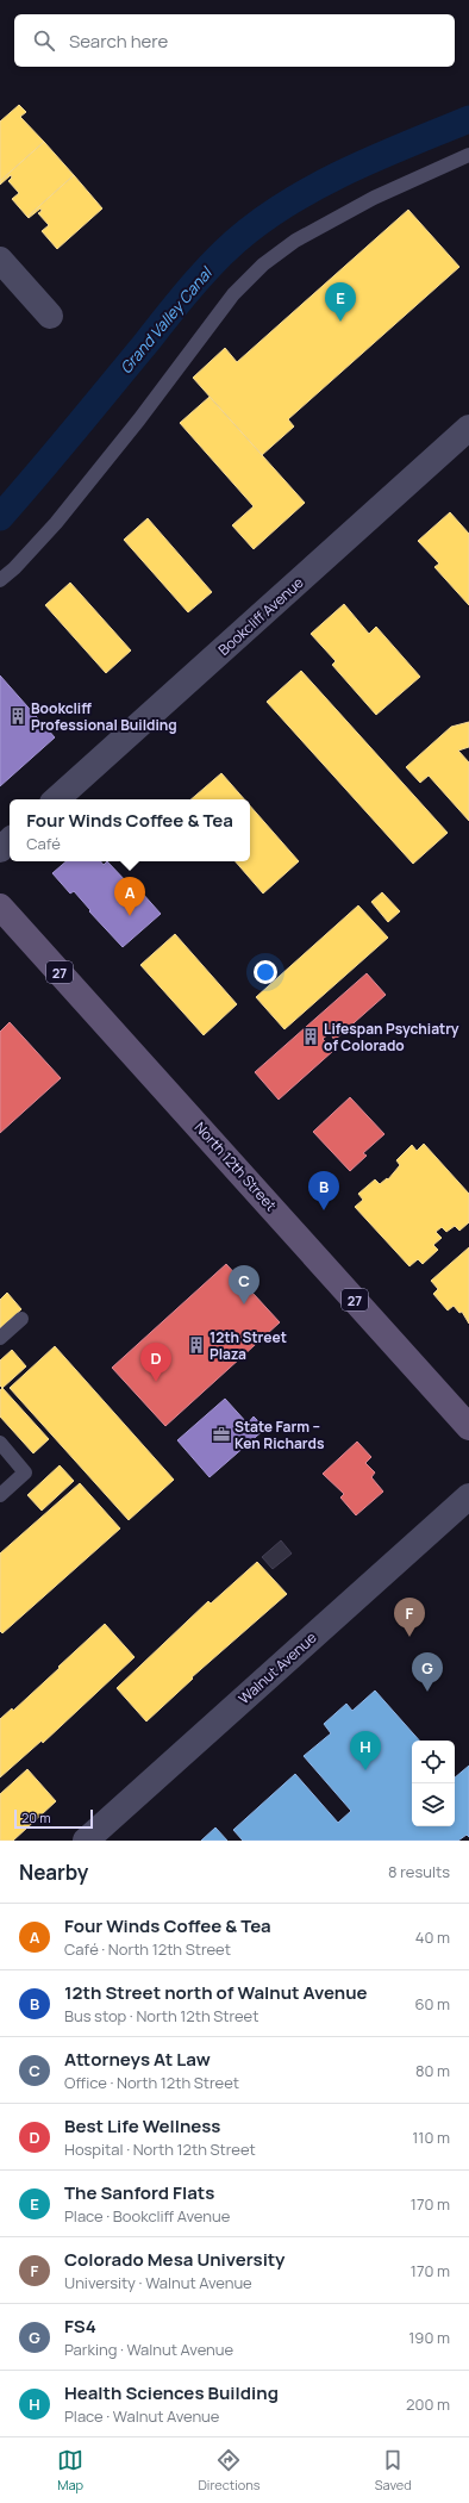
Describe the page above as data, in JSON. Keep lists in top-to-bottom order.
{
  "streets": {
    "main road": ["27", "North 12th Street"],
    "street": ["Bookcliff Avenue", "Walnut Avenue"]
  },
  "water": ["Grand Valley Canal"],
  "places": {
    "building": ["Bookcliff Professional Building", "Lifespan Psychiatry of Colorado", "12th Street Plaza"],
    "office": ["State Farm -- Ken Richards"]
  },
  "scale_bar": "20 m",
  "page": {
    "search": "Search here",
    "pins": [
      "E",
      "A",
      "B",
      "C",
      "D",
      "F",
      "G",
      "H"
    ],
    "popup": ["Four Winds Coffee & Tea", "Café"],
    "scale": "20 m",
    "heading": ["Nearby", "8 results"],
    "list": [
      {
        "mark": "A",
        "name": "Four Winds Coffee & Tea",
        "note": "Café · North 12th Street",
        "value": "40 m"
      },
      {
        "mark": "B",
        "name": "12th Street north of Walnut Avenue",
        "note": "Bus stop · North 12th Street",
        "value": "60 m"
      },
      {
        "mark": "C",
        "name": "Attorneys At Law",
        "note": "Office · North 12th Street",
        "value": "80 m"
      },
      {
        "mark": "D",
        "name": "Best Life Wellness",
        "note": "Hospital · North 12th Street",
        "value": "110 m"
      },
      {
        "mark": "E",
        "name": "The Sanford Flats",
        "note": "Place · Bookcliff Avenue",
        "value": "170 m"
      },
      {
        "mark": "F",
        "name": "Colorado Mesa University",
        "note": "University · Walnut Avenue",
        "value": "170 m"
      },
      {
        "mark": "G",
        "name": "FS4",
        "note": "Parking · Walnut Avenue",
        "value": "190 m"
      },
      {
        "mark": "H",
        "name": "Health Sciences Building",
        "note": "Place · Walnut Avenue",
        "value": "200 m"
      }
    ],
    "nav": ["Map", "Directions", "Saved"]
  }
}
